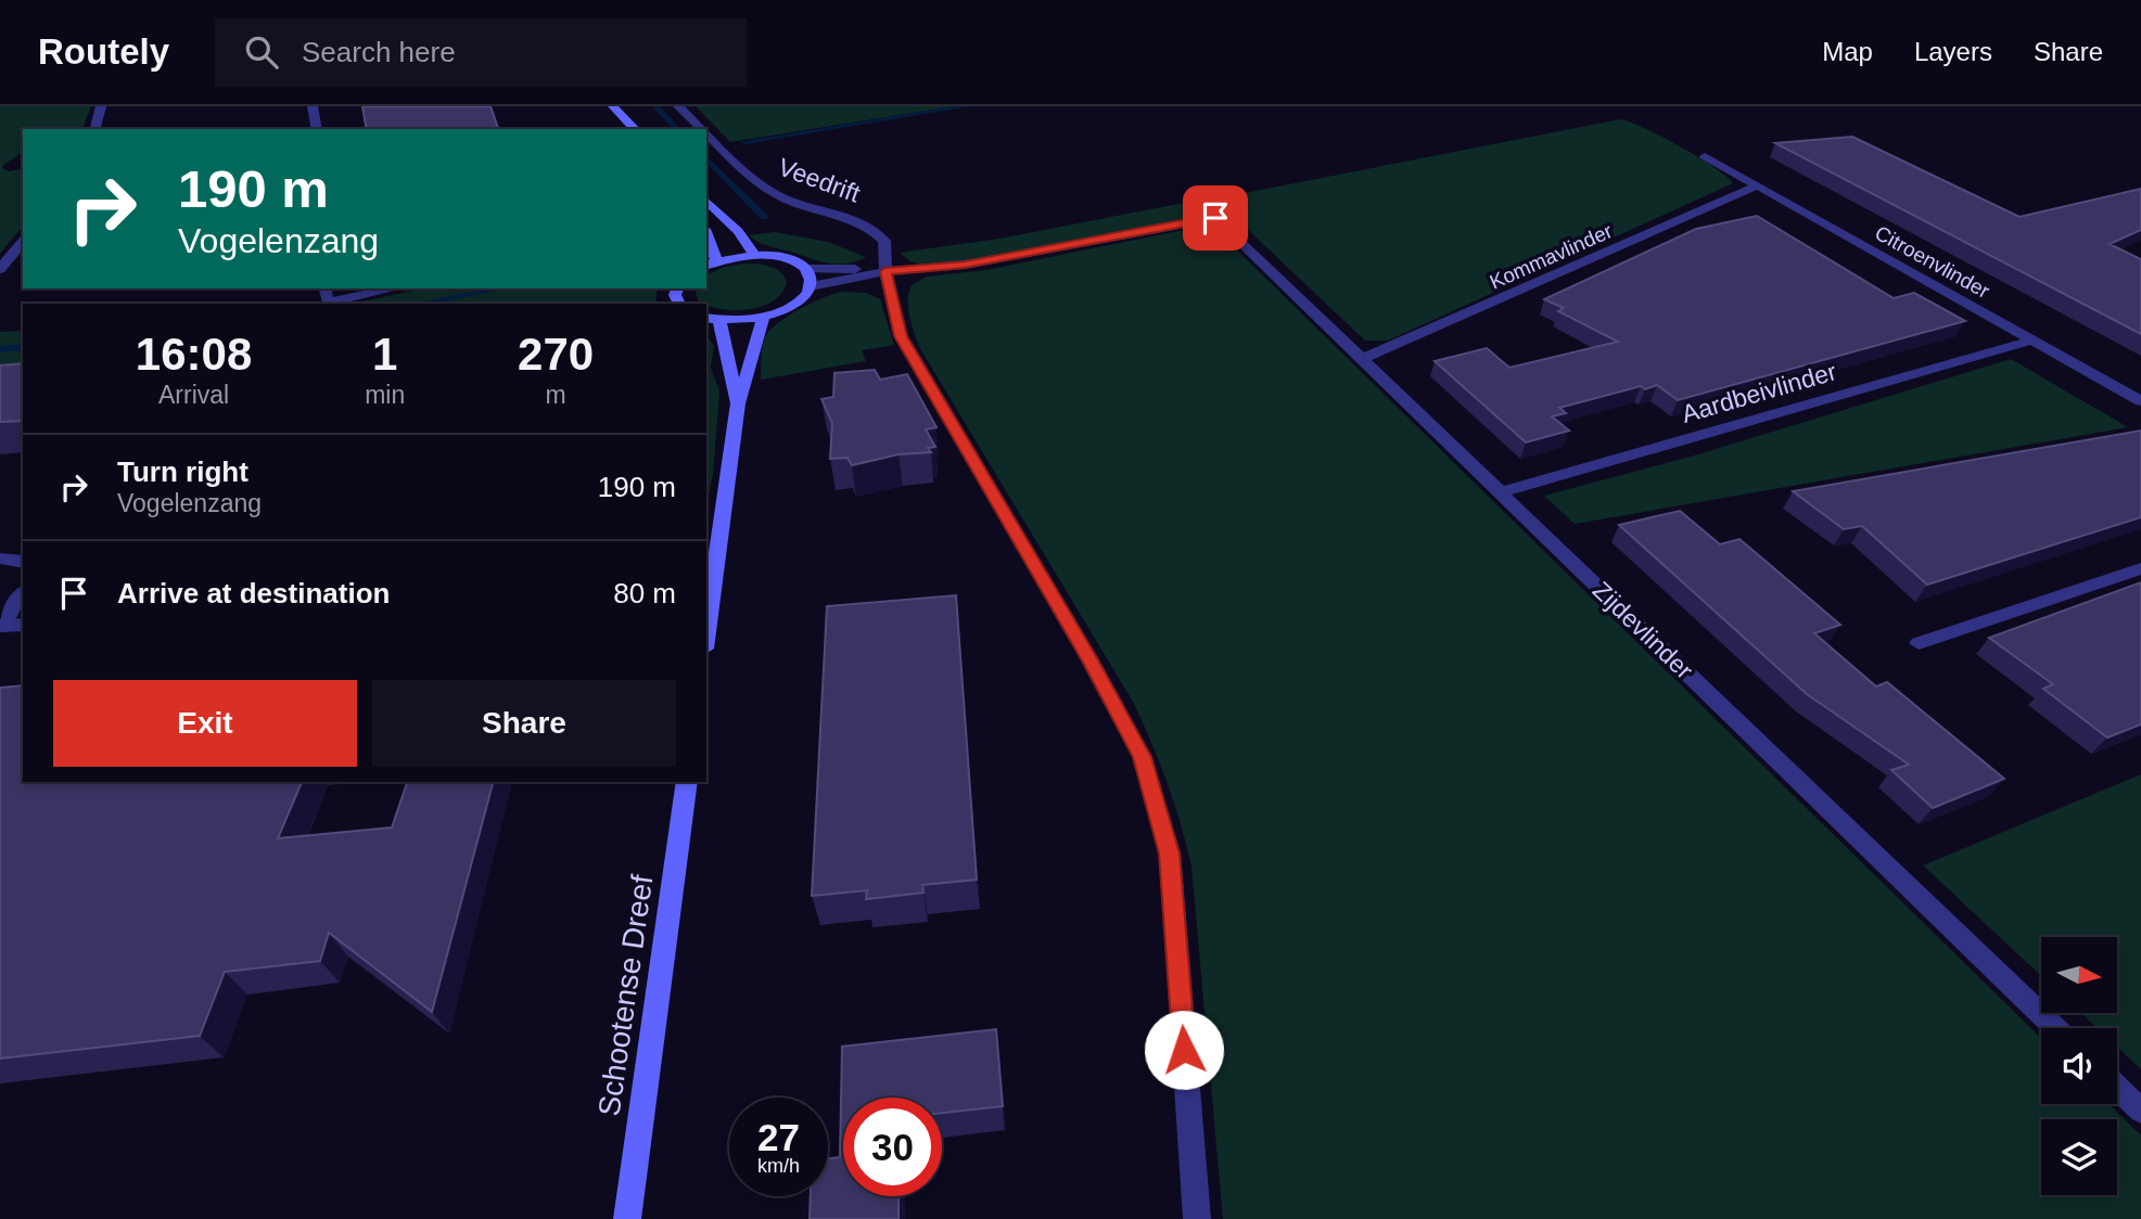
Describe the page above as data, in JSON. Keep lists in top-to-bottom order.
{
  "streets": {
    "street": [
      "Veedrift",
      "Kommavlinder",
      "Citroenvlinder",
      "Aardbeivlinder",
      "Zijdevlinder",
      "Schootense Dreef"
    ]
  },
  "crossings": [
    ["Veedrift", "Zijdevlinder"],
    ["Kommavlinder", "Citroenvlinder"],
    ["Kommavlinder", "Zijdevlinder"],
    ["Citroenvlinder", "Aardbeivlinder"],
    ["Aardbeivlinder", "Zijdevlinder"]
  ],
  "north": "right",
  "page": {
    "header": "Routely",
    "search": "Search here",
    "nav": ["Map", "Layers", "Share"],
    "turn": ["190 m", "Vogelenzang"],
    "eta": [
      "16:08",
      "Arrival",
      "1",
      "min",
      "270",
      "m"
    ],
    "list": [
      {
        "name": "Turn right",
        "note": "Vogelenzang",
        "value": "190 m"
      },
      {
        "name": "Arrive at destination",
        "value": "80 m"
      }
    ],
    "buttons": ["Exit", "Share"],
    "speed": "27 km/h",
    "limit": "30"
  }
}
